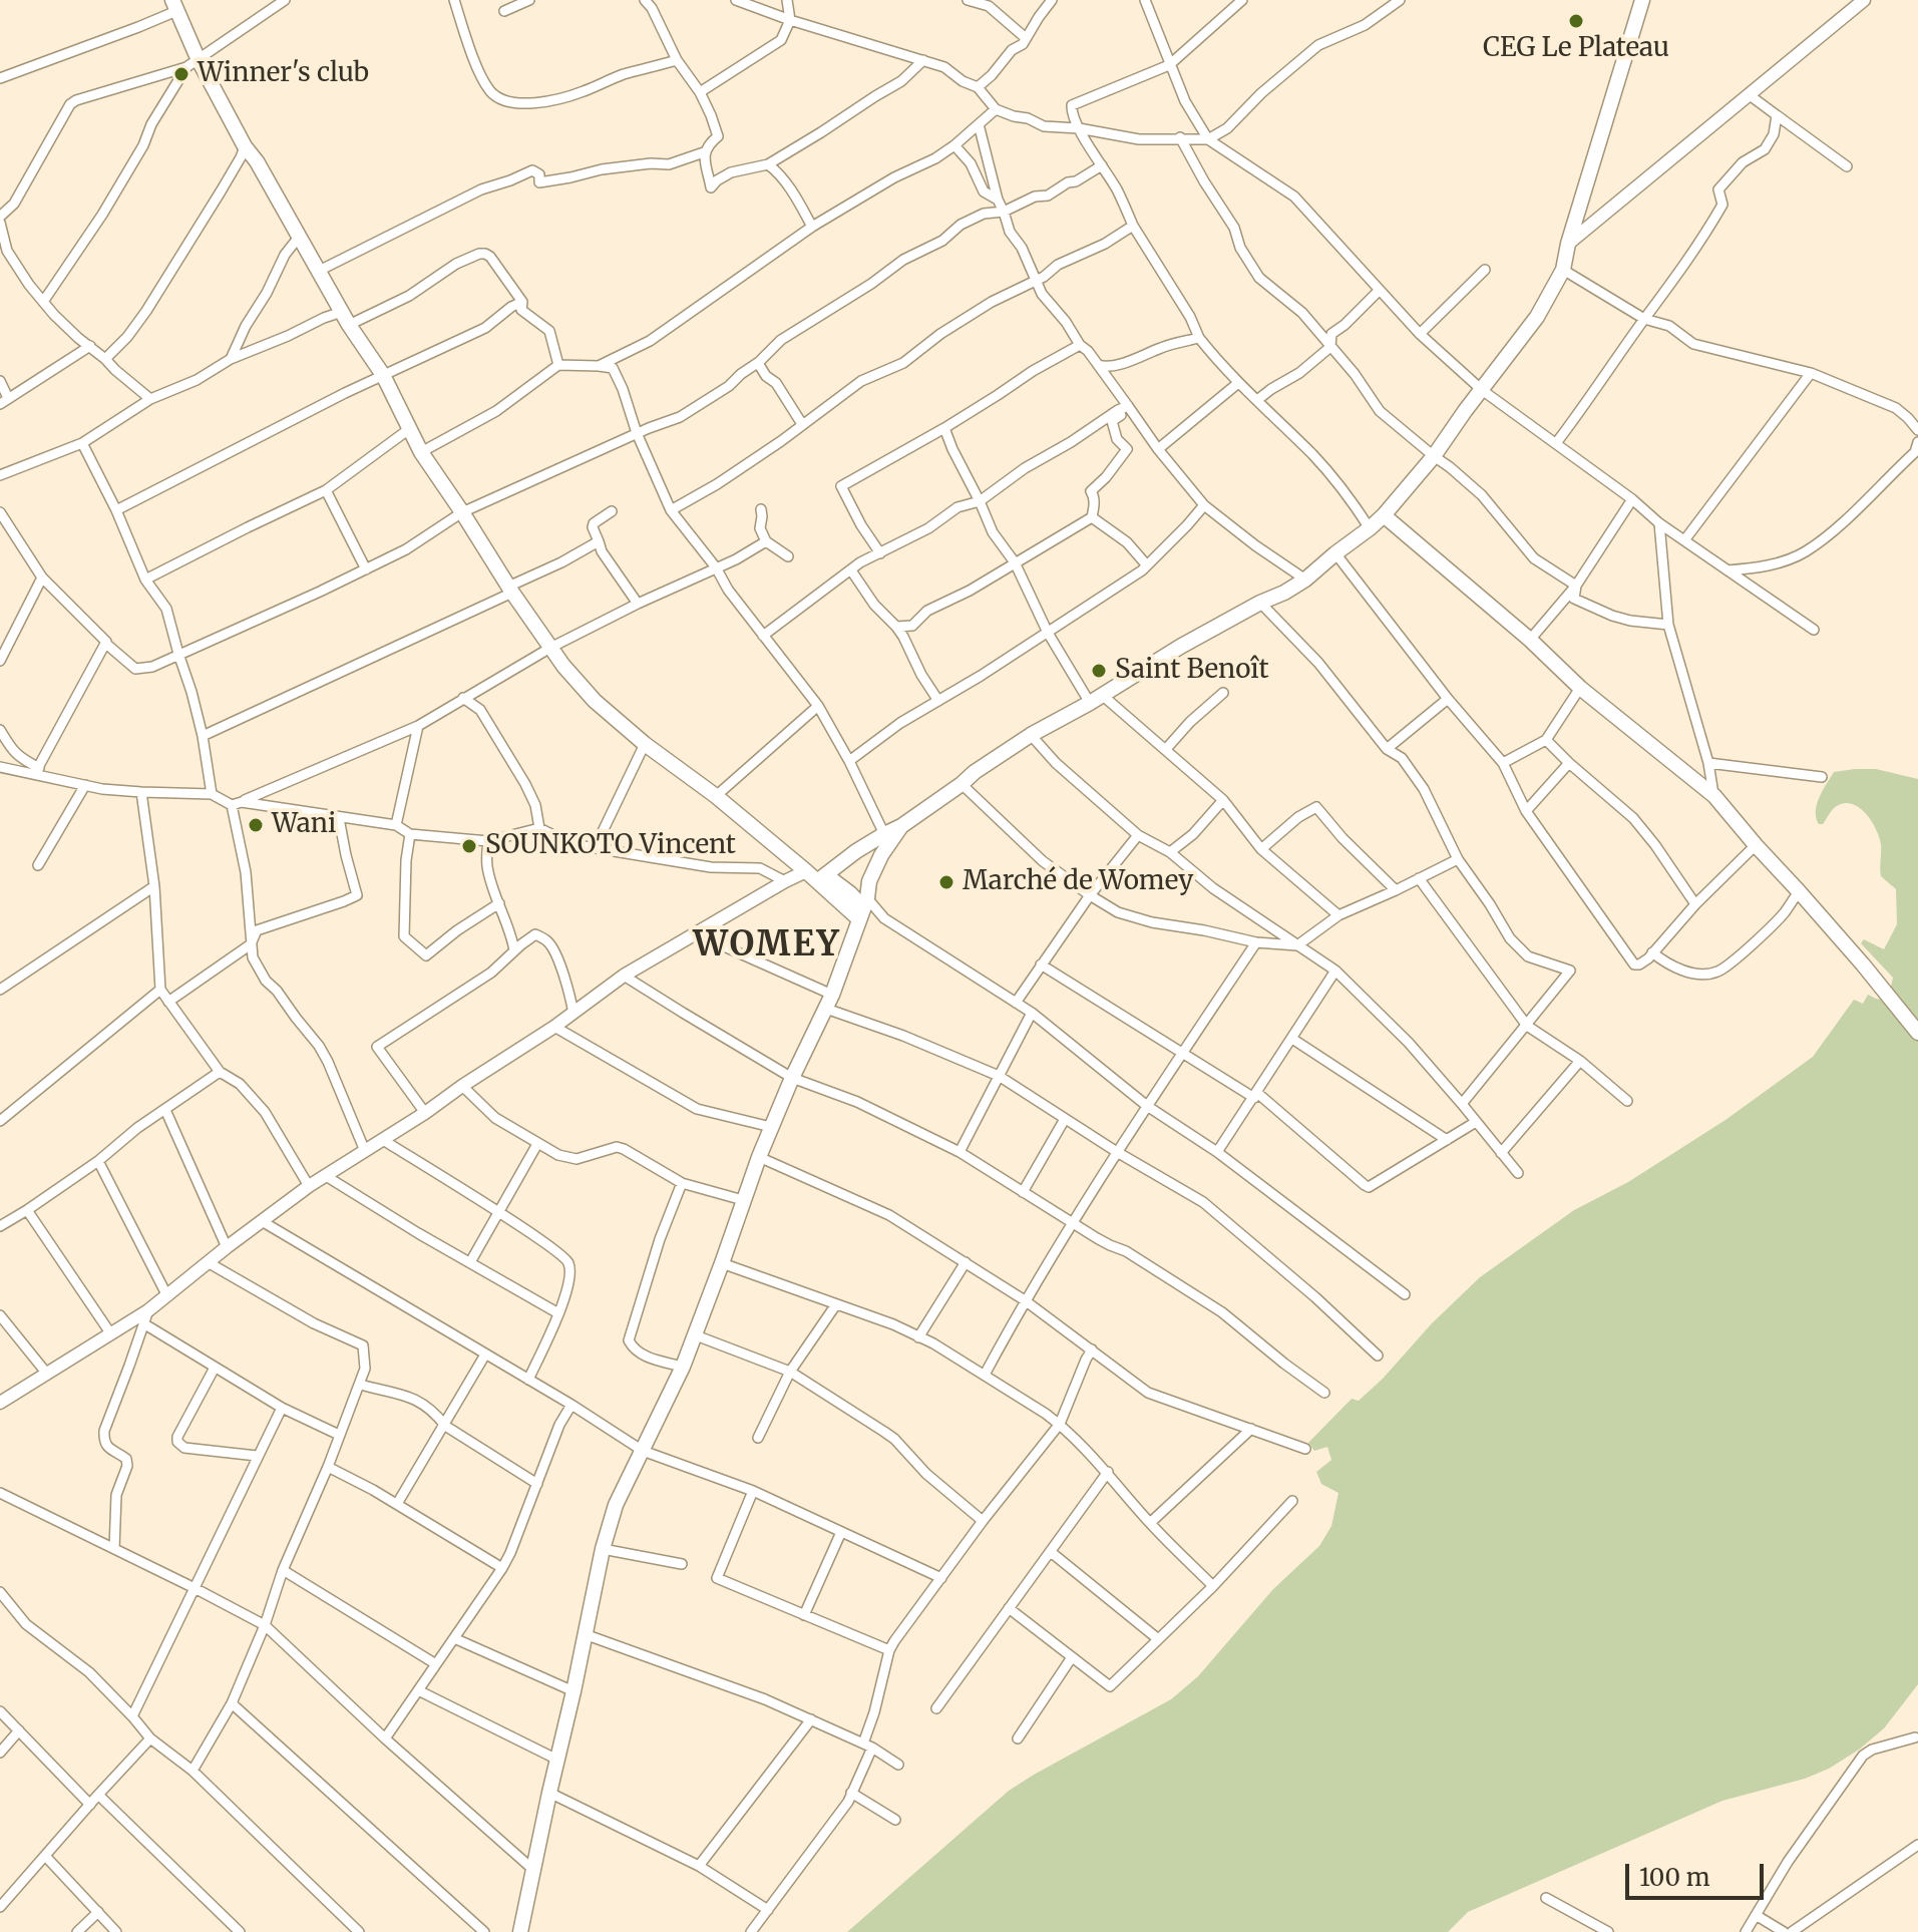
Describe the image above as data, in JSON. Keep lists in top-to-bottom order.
{
  "districts": ["WOMEY"],
  "places": [
    "CEG Le Plateau",
    "Winner's club",
    "Saint Benoît",
    "Wani",
    "SOUNKOTO Vincent",
    "Marché de Womey"
  ],
  "scale_bar": "100 m"
}
